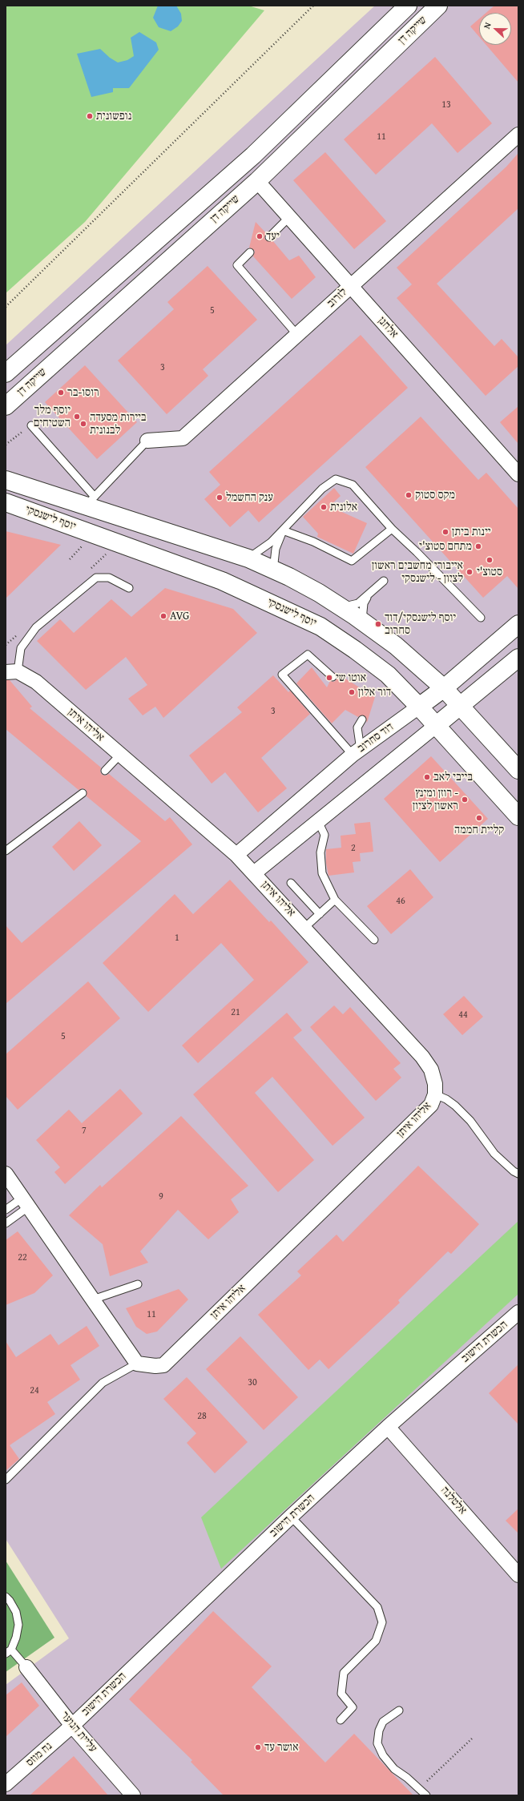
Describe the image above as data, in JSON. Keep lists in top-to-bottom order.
{
  "streets": {
    "street": [
      "שייקה דן",
      "לזרוב",
      "אלחנן",
      "יוסף לישנסקי",
      "אליהו איתן",
      "דוד סחרוב",
      "הכשרת הישוב",
      "אלטלנה",
      "עליית הנוער",
      "נח מוזס"
    ]
  },
  "crossings": [
    ["שייקה דן", "אלחנן"],
    ["לזרוב", "אלחנן"],
    ["יוסף לישנסקי", "דוד סחרוב"],
    ["אליהו איתן", "דוד סחרוב"],
    ["הכשרת הישוב", "אלטלנה"],
    ["הכשרת הישוב", "עליית הנוער"],
    ["הכשרת הישוב", "נח מוזס"],
    ["עליית הנוער", "נח מוזס"]
  ],
  "places": [
    "נופשונית",
    "יעד",
    "רוסו-בר",
    "יוסף מלך השטיחים",
    "ביירות מסעדה לבנונית",
    "מקס סטוק",
    "ענק החשמל",
    "אלונית",
    "יינות ביתן",
    "מתחם סטוצ'י",
    "סטוצ'י",
    "אייבורי מחשבים ראשון לציון - לישנסקי",
    "AVG",
    "יוסף לישנסקי/דוד סחרוב",
    "אוטו שי",
    "דור אלון",
    "בייבי לאב",
    "רוזן ומינץ - ראשון לציון",
    "קליית חממה",
    "אושר עד"
  ],
  "house_numbers": [
    "13",
    "11",
    "5",
    "3",
    "3",
    "2",
    "46",
    "1",
    "21",
    "44",
    "5",
    "7",
    "9",
    "22",
    "11",
    "30",
    "24",
    "28"
  ],
  "north": "left"
}
